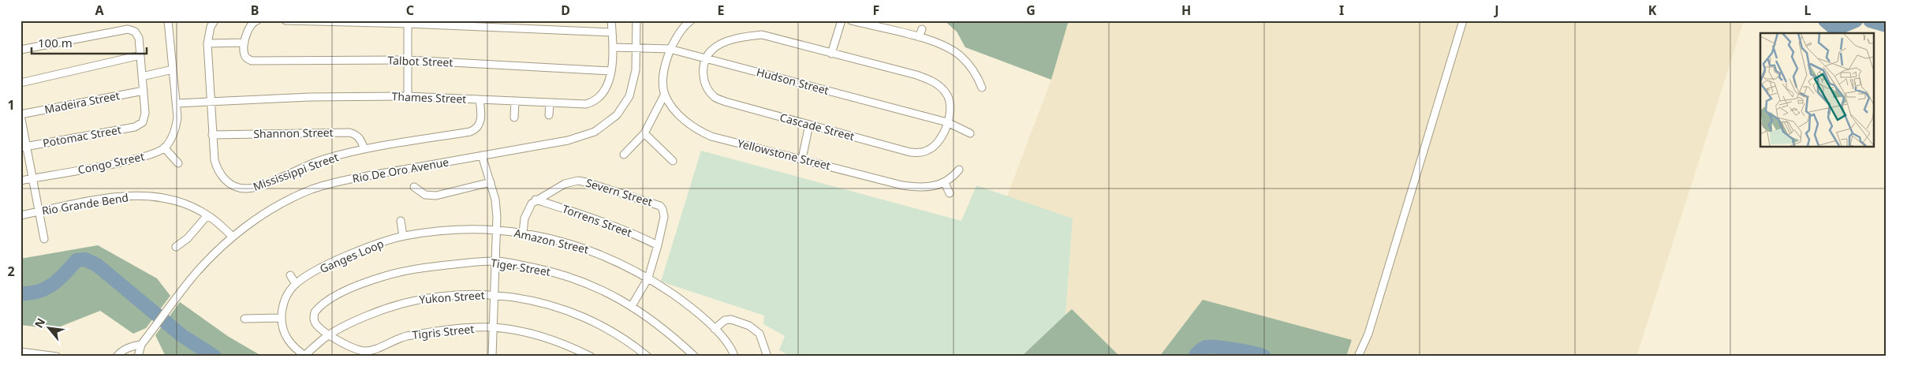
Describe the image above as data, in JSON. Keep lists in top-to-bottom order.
{
  "streets": {
    "street": [
      "Talbot Street",
      "Hudson Street",
      "Thames Street",
      "Madeira Street",
      "Cascade Street",
      "Shannon Street",
      "Potomac Street",
      "Yellowstone Street",
      "Congo Street",
      "Rio De Oro Avenue",
      "Mississippi Street",
      "Severn Street",
      "Rio Grande Bend",
      "Torrens Street",
      "Amazon Street",
      "Ganges Loop",
      "Tiger Street",
      "Yukon Street",
      "Tigris Street"
    ]
  },
  "crossings": [
    ["Talbot Street", "Thames Street"],
    ["Hudson Street", "Thames Street"],
    ["Hudson Street", "Cascade Street"],
    ["Hudson Street", "Rio De Oro Avenue"],
    ["Thames Street", "Mississippi Street"],
    ["Madeira Street", "Potomac Street"],
    ["Shannon Street", "Mississippi Street"],
    ["Rio De Oro Avenue", "Rio Grande Bend"],
    ["Severn Street", "Torrens Street"],
    ["Severn Street", "Amazon Street"],
    ["Severn Street", "Tiger Street"],
    ["Amazon Street", "Ganges Loop"],
    ["Ganges Loop", "Yukon Street"],
    ["Tiger Street", "Yukon Street"],
    ["Tiger Street", "Tigris Street"],
    ["Yukon Street", "Tigris Street"]
  ],
  "scale_bar": "100 m",
  "north": "top left",
  "grid": {
    "columns": [
      "A",
      "B",
      "C",
      "D",
      "E",
      "F",
      "G",
      "H",
      "I",
      "J",
      "K",
      "L"
    ],
    "rows": ["1", "2"]
  }
}
